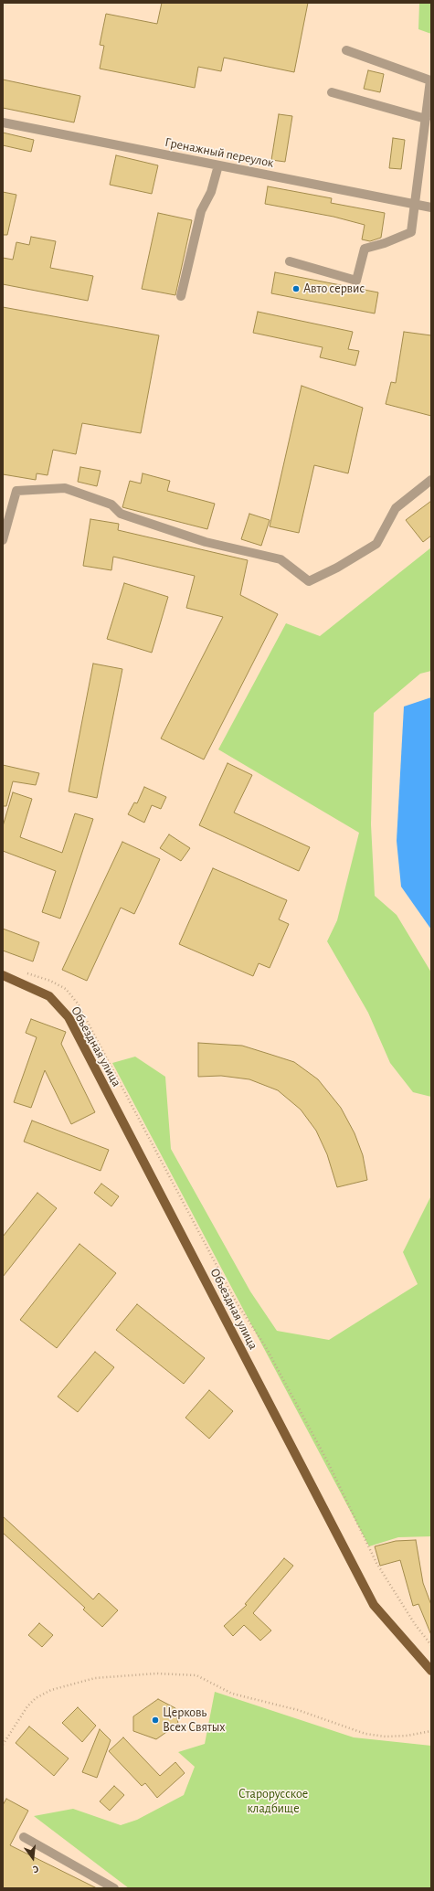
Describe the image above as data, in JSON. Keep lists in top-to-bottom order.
{
  "streets": {
    "main road": ["Объездная улица"],
    "street": ["Гренажный переулок"]
  },
  "parks": ["Старорусское кладбище"],
  "places": ["Авто сервис", "Церковь Всех Святых"],
  "north": "bottom"
}
